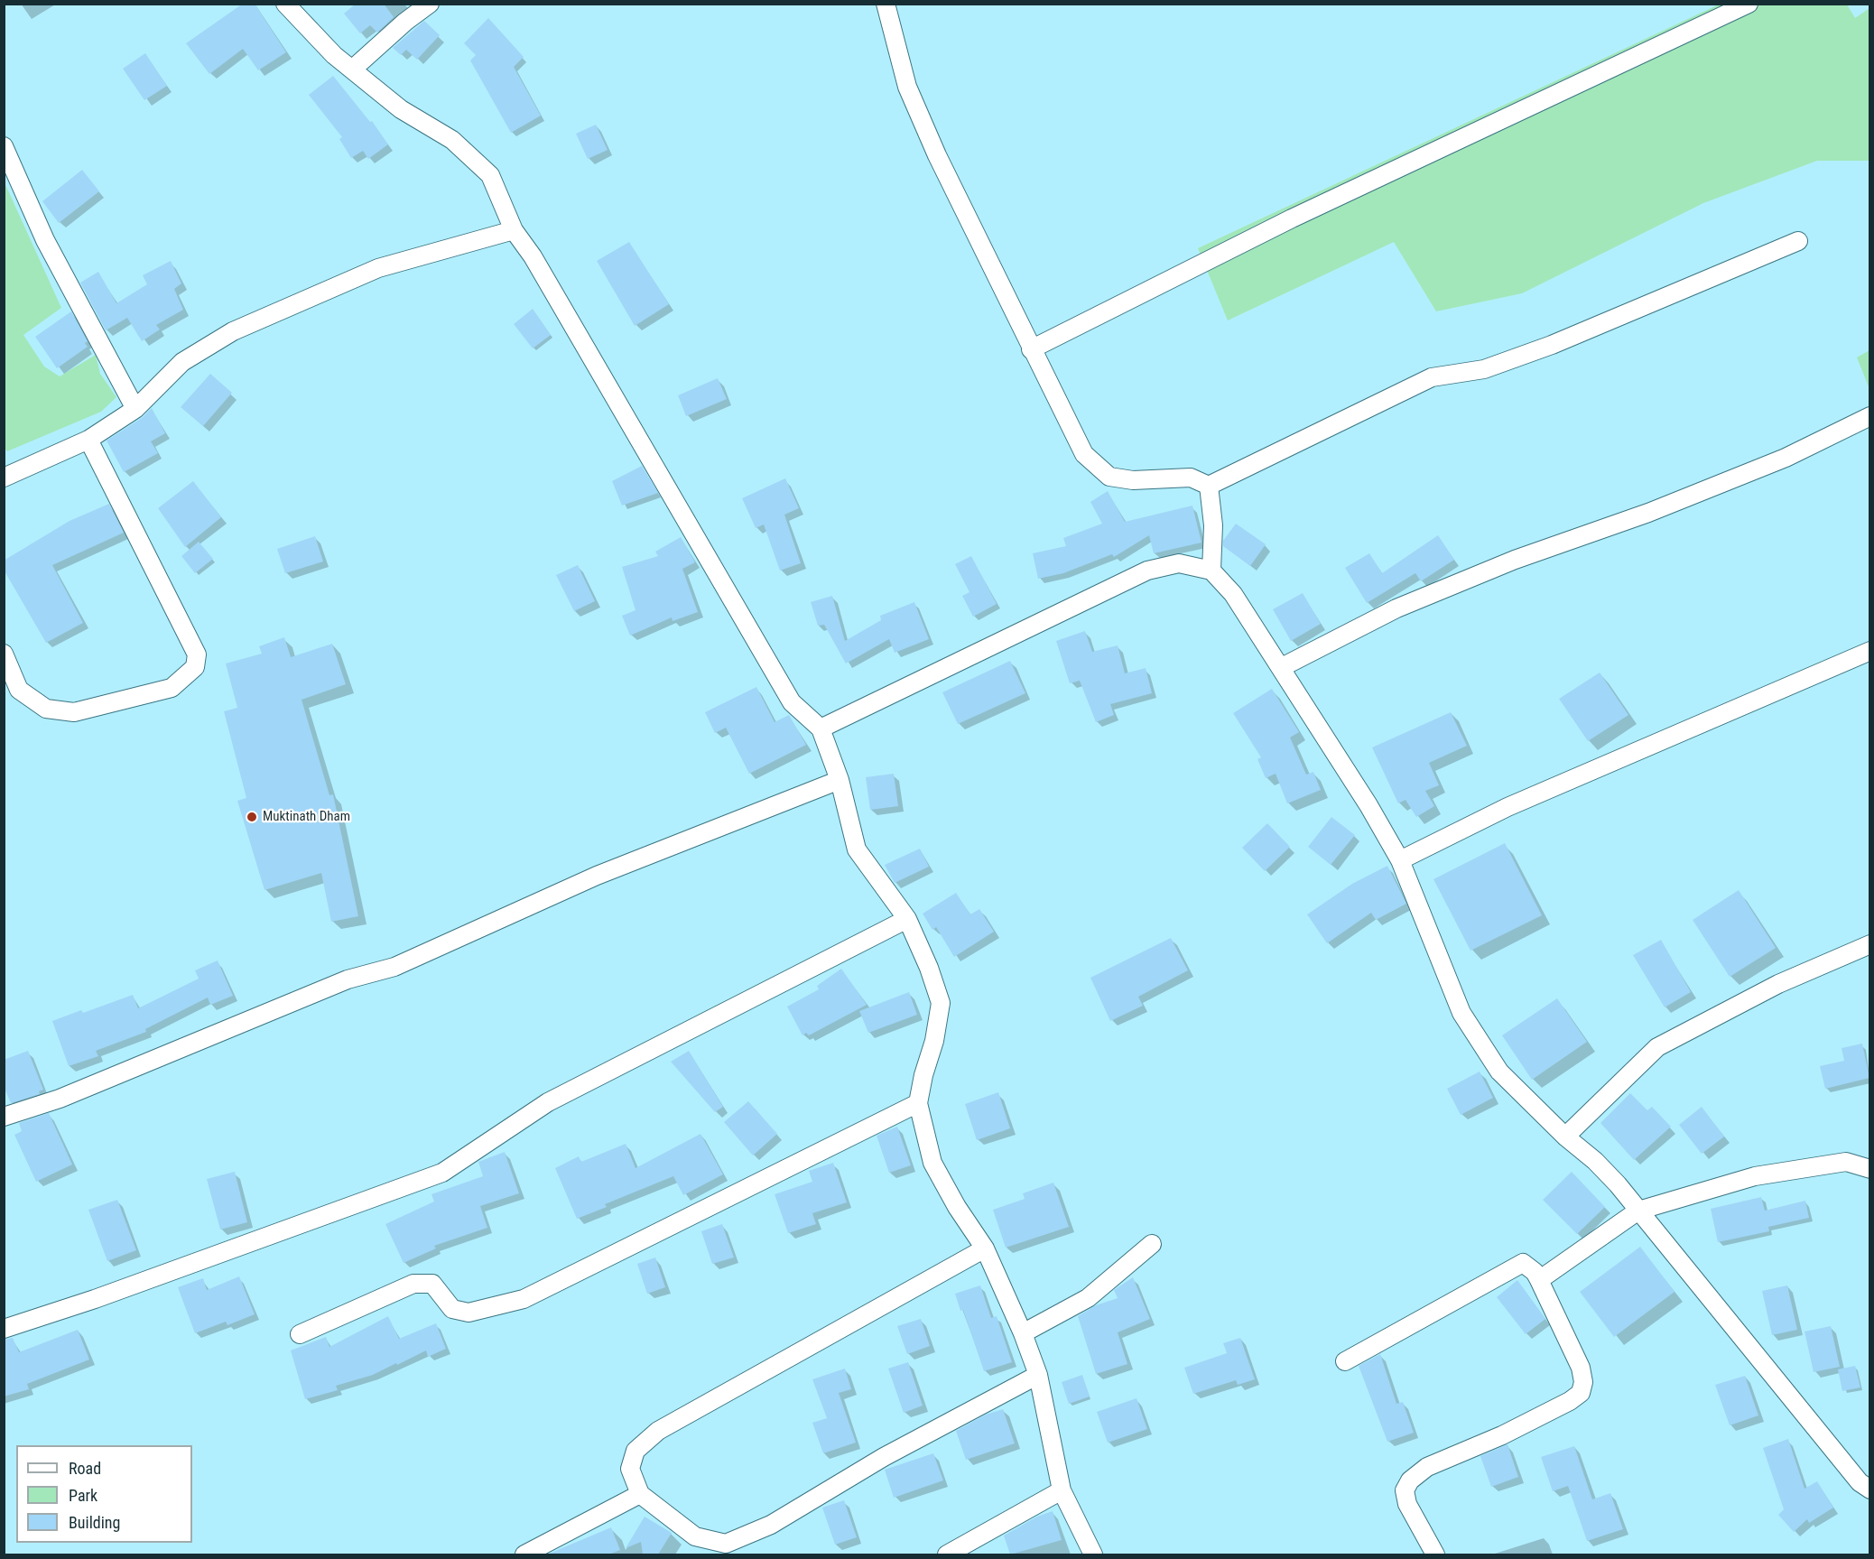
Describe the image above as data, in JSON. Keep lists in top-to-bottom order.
{
  "places": ["Muktinath Dham"],
  "legend": ["Road", "Park", "Building"]
}
